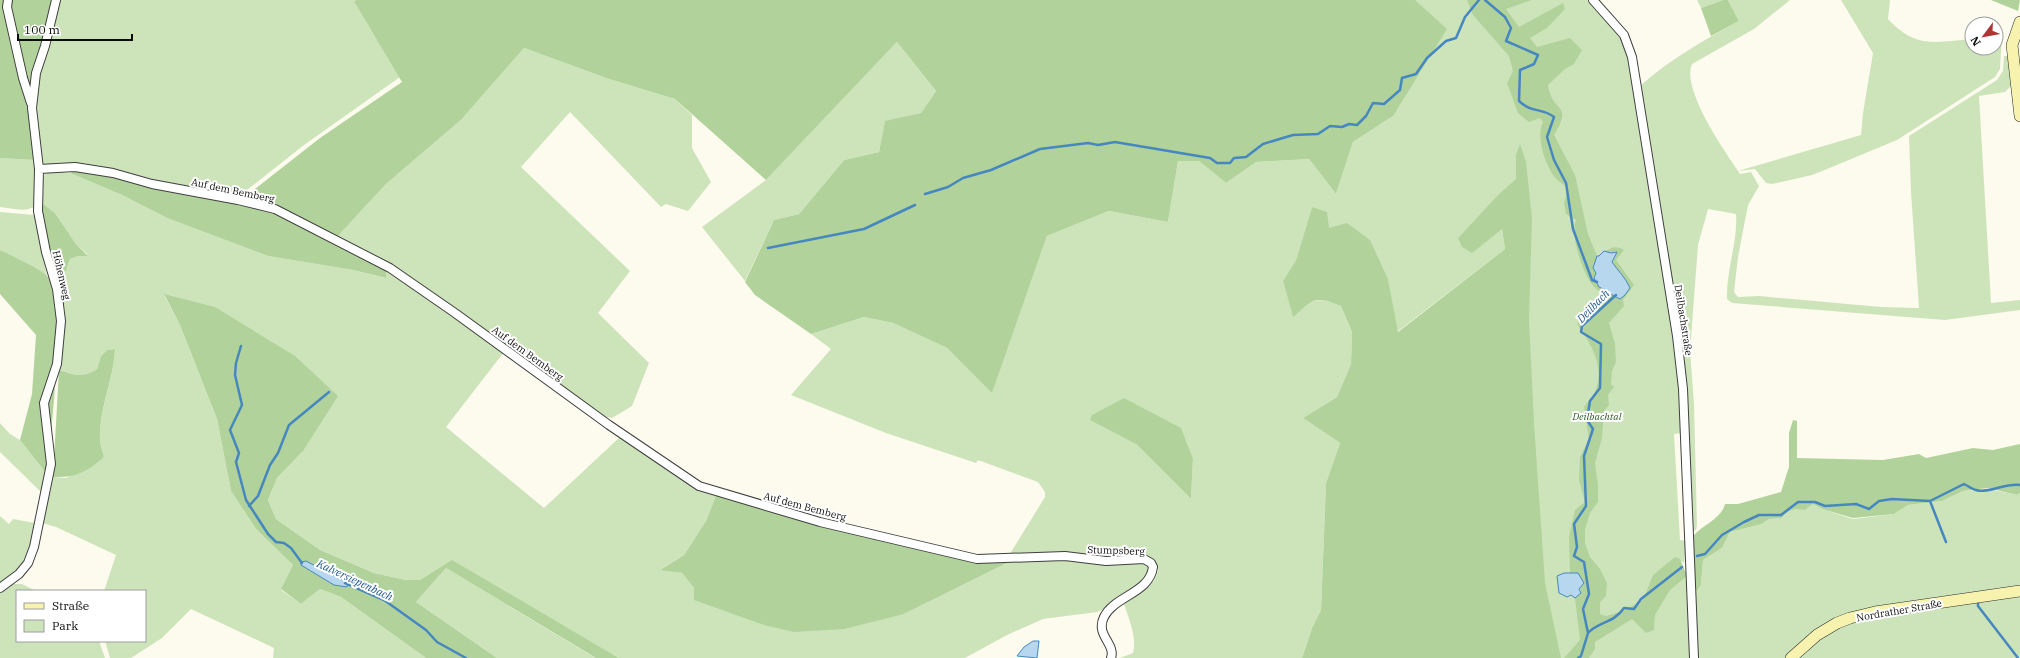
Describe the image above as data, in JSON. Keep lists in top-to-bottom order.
{
  "streets": {
    "main road": ["Nordrather Straße"],
    "street": [
      "Auf dem Bemberg",
      "Höhenweg",
      "Deilbachstraße",
      "Stumpsberg"
    ]
  },
  "crossings": [
    ["Auf dem Bemberg", "Höhenweg"],
    ["Auf dem Bemberg", "Stumpsberg"]
  ],
  "water": ["Deilbach", "Kalversiepenbach"],
  "parks": ["Deilbachtal"],
  "legend": ["Straße", "Park"],
  "scale_bar": "100 m",
  "north": "bottom left"
}
